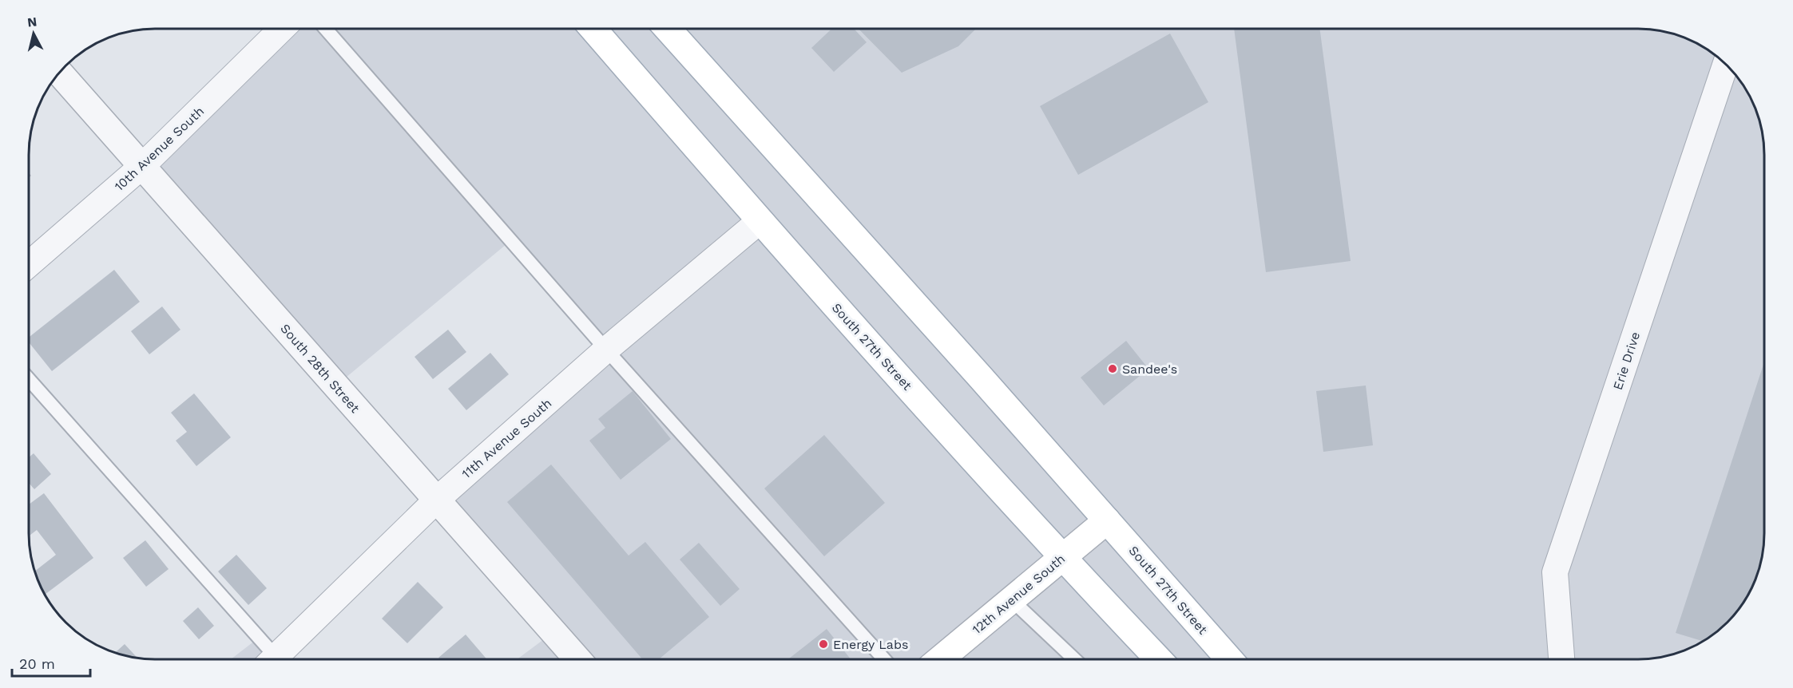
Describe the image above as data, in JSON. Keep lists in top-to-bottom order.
{
  "streets": {
    "main road": ["South 27th Street", "12th Avenue South"],
    "street": [
      "10th Avenue South",
      "Erie Drive",
      "South 28th Street",
      "11th Avenue South"
    ]
  },
  "crossings": [
    ["10th Avenue South", "South 28th Street"],
    ["South 27th Street", "11th Avenue South"],
    ["South 27th Street", "12th Avenue South"],
    ["South 28th Street", "11th Avenue South"]
  ],
  "places": ["Sandee's", "Energy Labs"],
  "scale_bar": "20 m",
  "north": "top"
}
